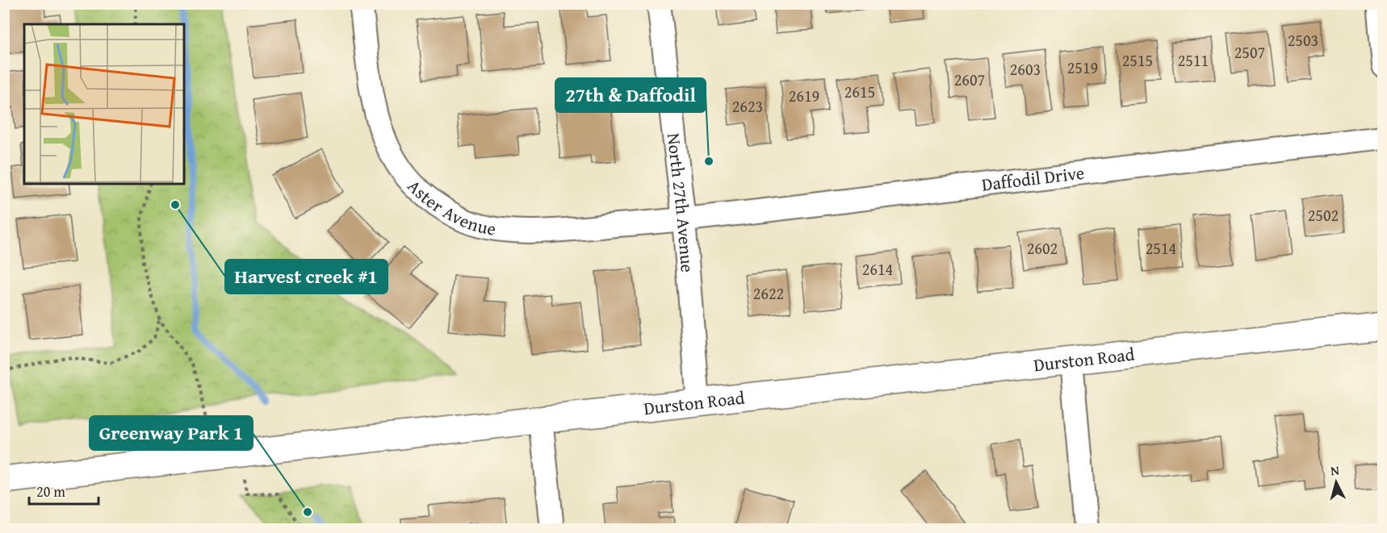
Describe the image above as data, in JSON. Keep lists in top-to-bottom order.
{
  "streets": {
    "main road": ["Durston Road"],
    "street": ["Daffodil Drive", "Aster Avenue", "North 27th Avenue"]
  },
  "crossings": [
    ["Daffodil Drive", "Aster Avenue"],
    ["Daffodil Drive", "North 27th Avenue"],
    ["Aster Avenue", "North 27th Avenue"],
    ["North 27th Avenue", "Durston Road"]
  ],
  "places": ["27th & Daffodil", "Harvest creek #1", "Greenway Park 1"],
  "house_numbers": [
    "2503",
    "2507",
    "2515",
    "2511",
    "2519",
    "2603",
    "2607",
    "2615",
    "2619",
    "2623",
    "2502",
    "2602",
    "2514",
    "2614",
    "2622"
  ],
  "scale_bar": "20 m",
  "north": "top"
}
